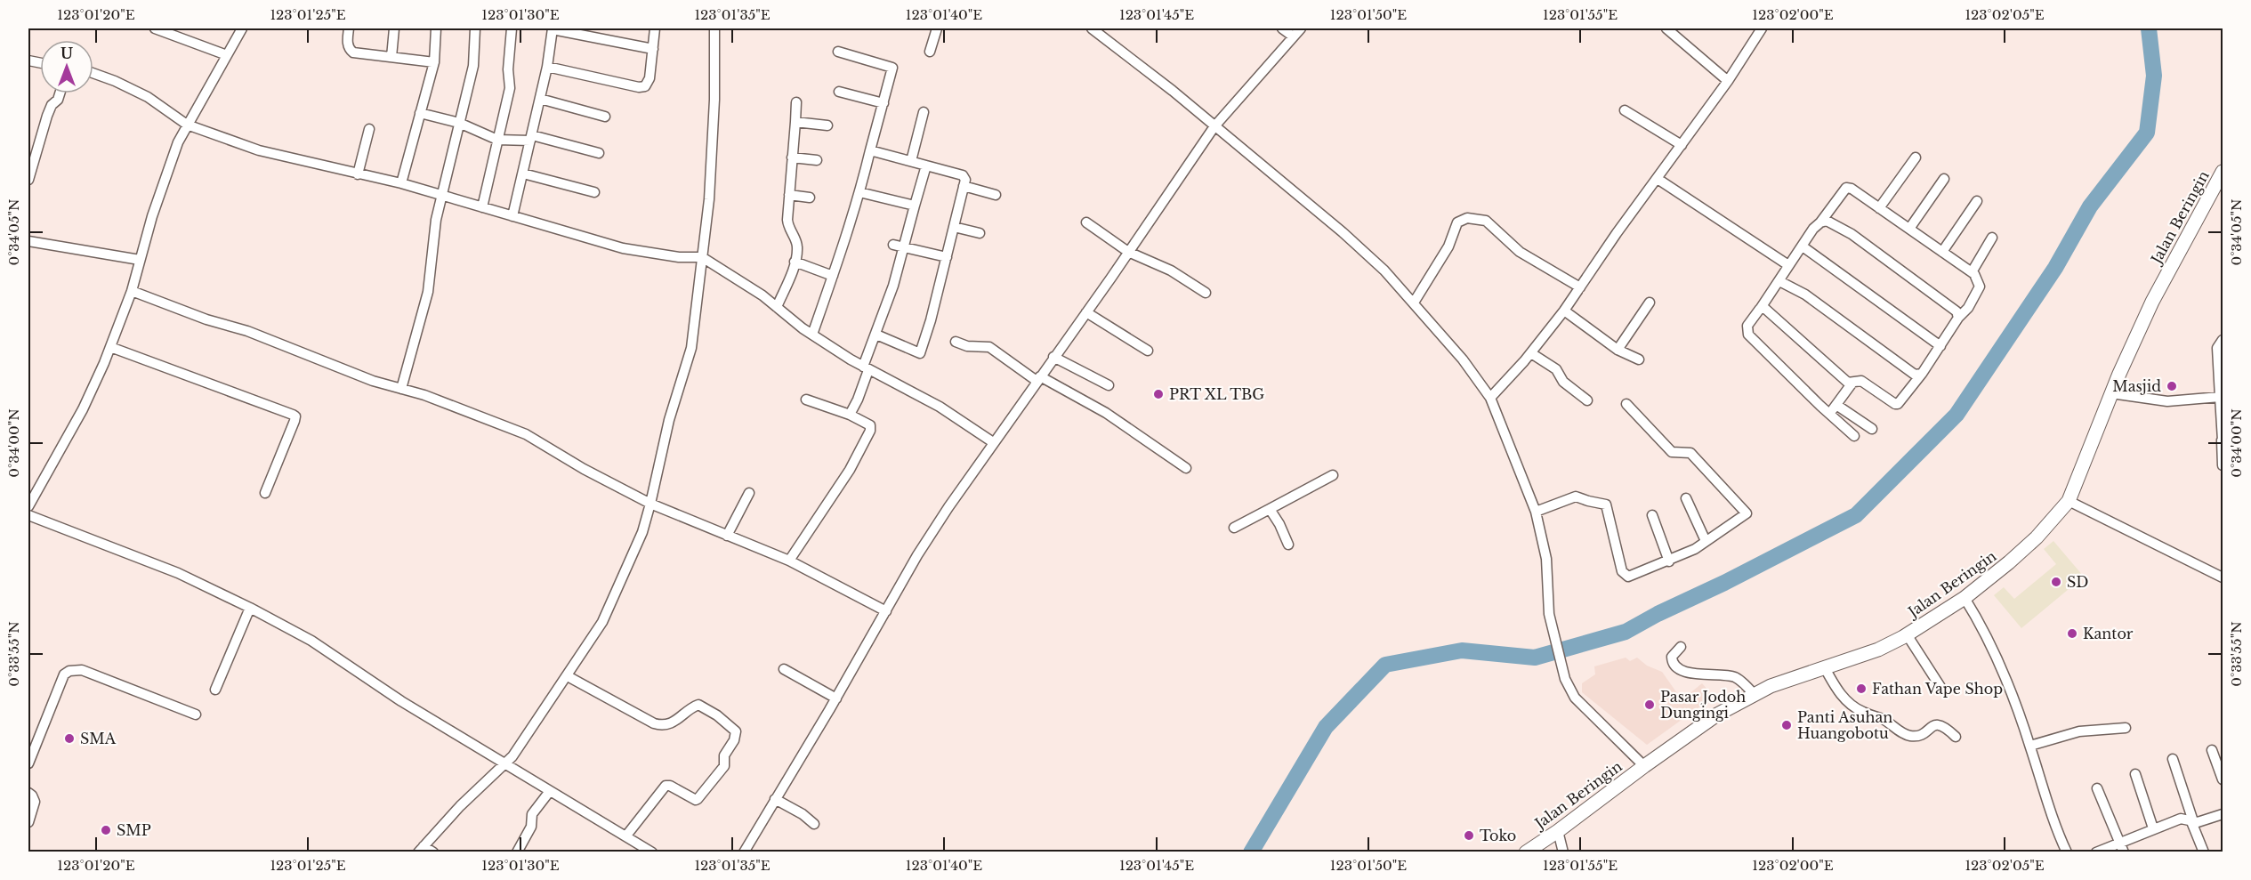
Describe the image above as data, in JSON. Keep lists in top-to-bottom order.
{
  "streets": {
    "street": ["Jalan Beringin"]
  },
  "places": [
    "Masjid",
    "PRT XL TBG",
    "SD",
    "Kantor",
    "Fathan Vape Shop",
    "Pasar Jodoh Dungingi",
    "Panti Asuhan Huangobotu",
    "SMA",
    "SMP",
    "Toko"
  ],
  "north": "top",
  "coordinates": [
    "123°01'20\"E",
    "123°01'25\"E",
    "123°01'30\"E",
    "123°01'35\"E",
    "123°01'40\"E",
    "123°01'45\"E",
    "123°01'50\"E",
    "123°01'55\"E",
    "123°02'00\"E",
    "123°02'05\"E",
    "0°34'05\"N",
    "0°34'00\"N",
    "0°33'55\"N"
  ]
}
